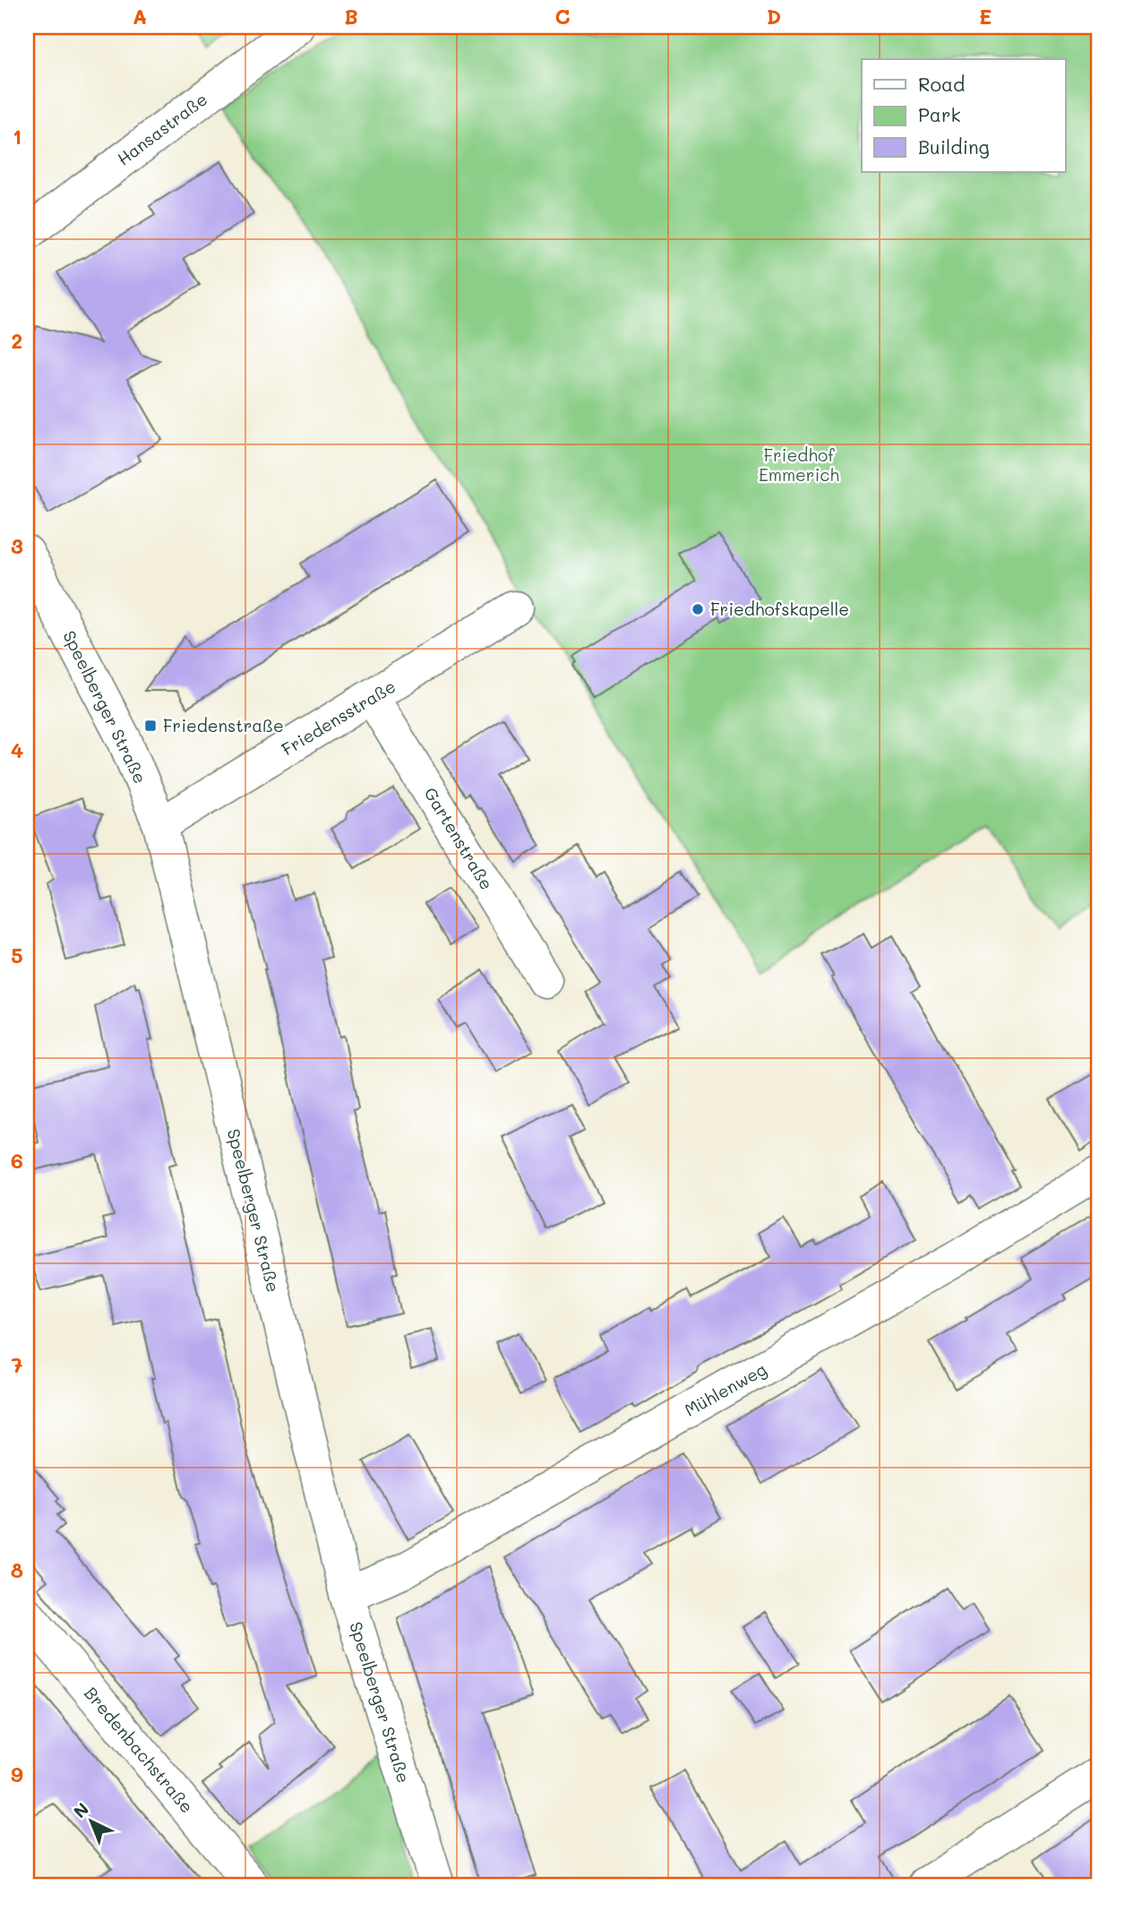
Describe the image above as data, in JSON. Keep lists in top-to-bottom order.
{
  "streets": {
    "street": [
      "Hansastraße",
      "Speelberger Straße",
      "Friedensstraße",
      "Gartenstraße",
      "Mühlenweg",
      "Bredenbachstraße"
    ]
  },
  "crossings": [
    ["Speelberger Straße", "Friedensstraße"],
    ["Speelberger Straße", "Mühlenweg"],
    ["Friedensstraße", "Gartenstraße"]
  ],
  "parks": ["Friedhof Emmerich"],
  "places": {
    "other": ["Friedhofskapelle"],
    "transit": ["Friedenstraße"]
  },
  "legend": ["Road", "Park", "Building"],
  "north": "top left",
  "grid": {
    "columns": [
      "A",
      "B",
      "C",
      "D",
      "E"
    ],
    "rows": [
      "1",
      "2",
      "3",
      "4",
      "5",
      "6",
      "7",
      "8",
      "9"
    ]
  }
}
